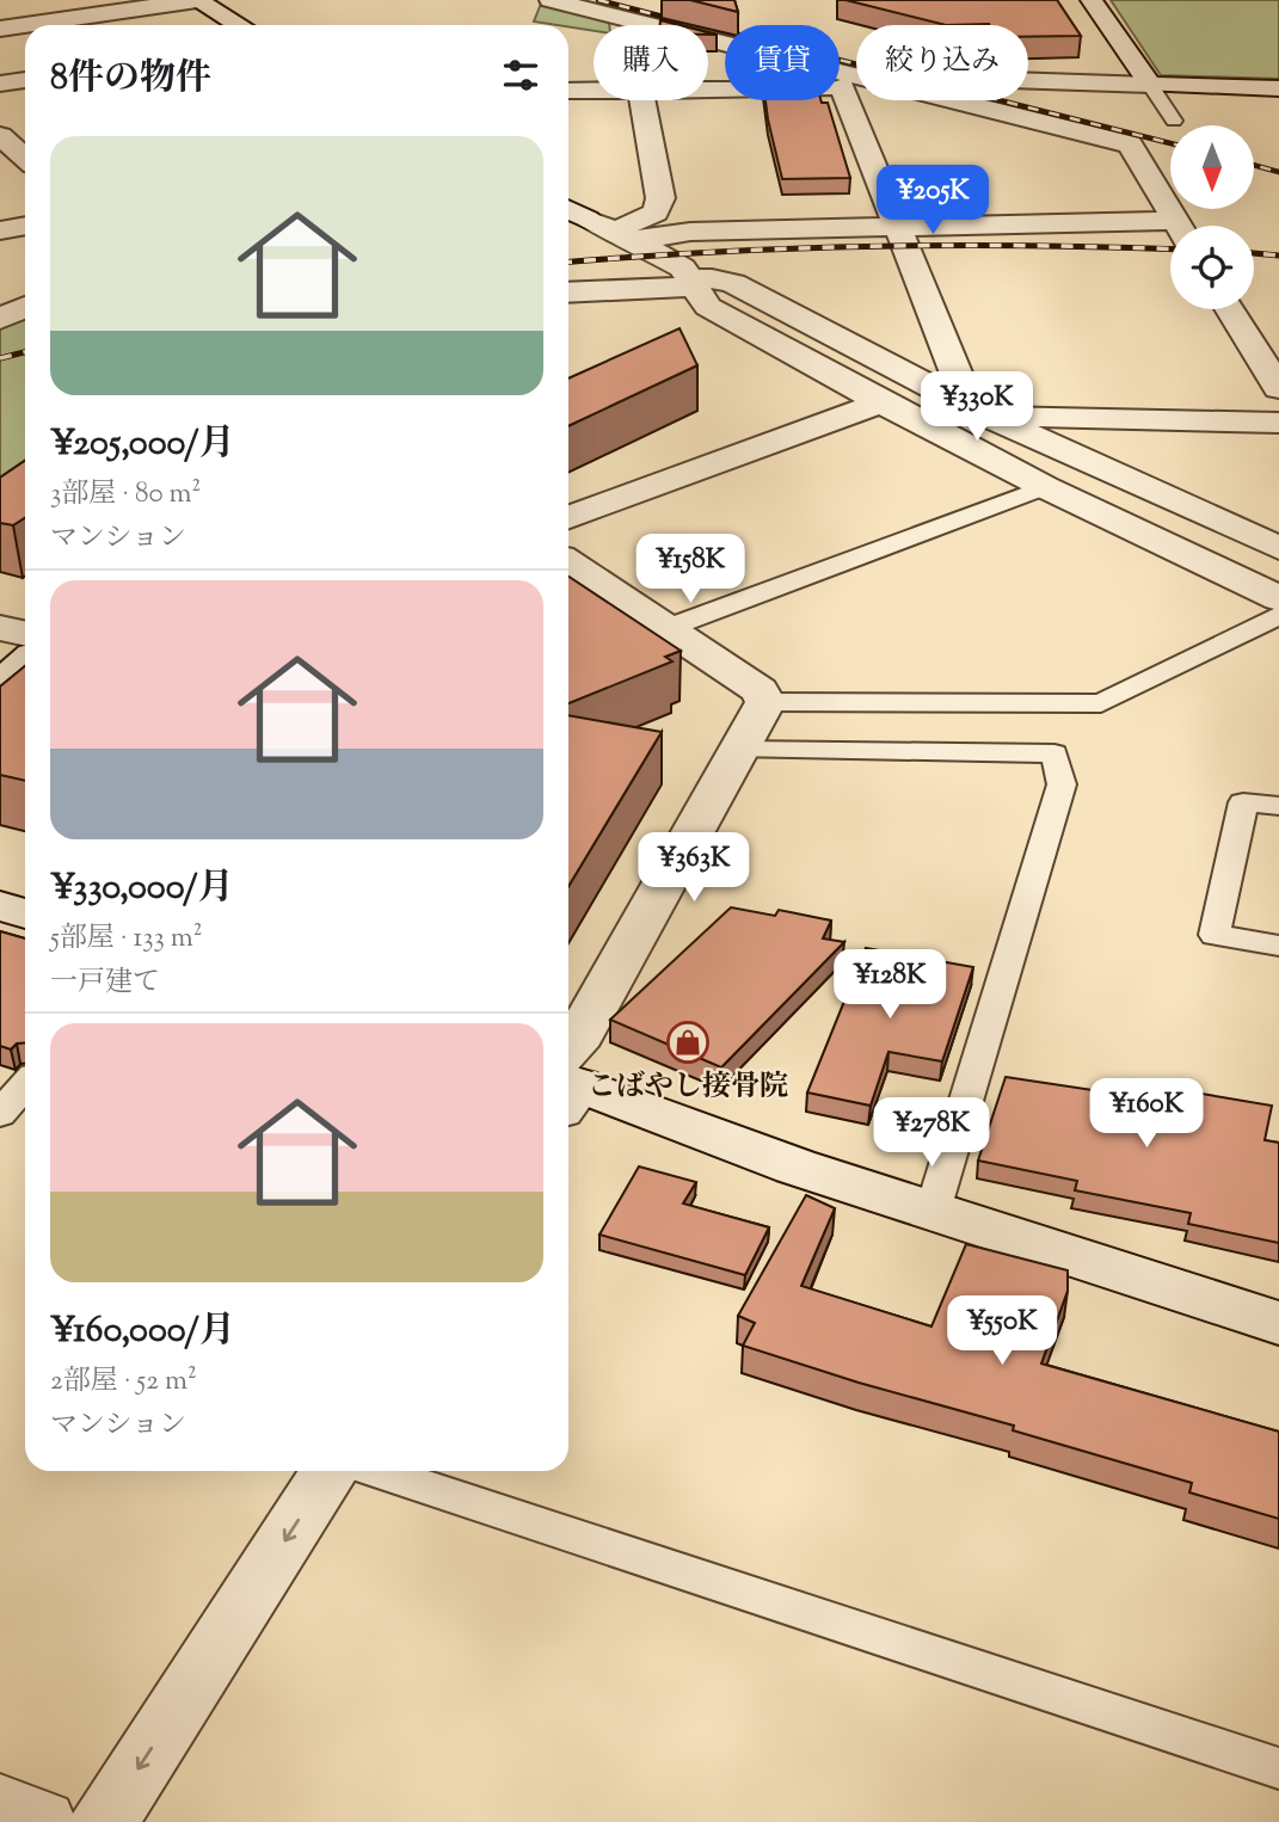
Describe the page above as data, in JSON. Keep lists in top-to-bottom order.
{
  "places": {
    "shop": ["こばやし接骨院"]
  },
  "north": "bottom",
  "page": {
    "chip": ["購入", "賃貸", "絞り込み"],
    "heading": "8件の物件",
    "list": [
      {
        "name": "¥205,000/月",
        "note": "3部屋 · 80 m² · マンション"
      },
      {
        "name": "¥330,000/月",
        "note": "5部屋 · 133 m² · 一戸建て"
      },
      {
        "name": "¥160,000/月",
        "note": "2部屋 · 52 m² · マンション"
      }
    ],
    "price": [
      "¥205K",
      "¥330K",
      "¥158K",
      "¥363K",
      "¥128K",
      "¥160K",
      "¥278K",
      "¥550K"
    ]
  }
}
